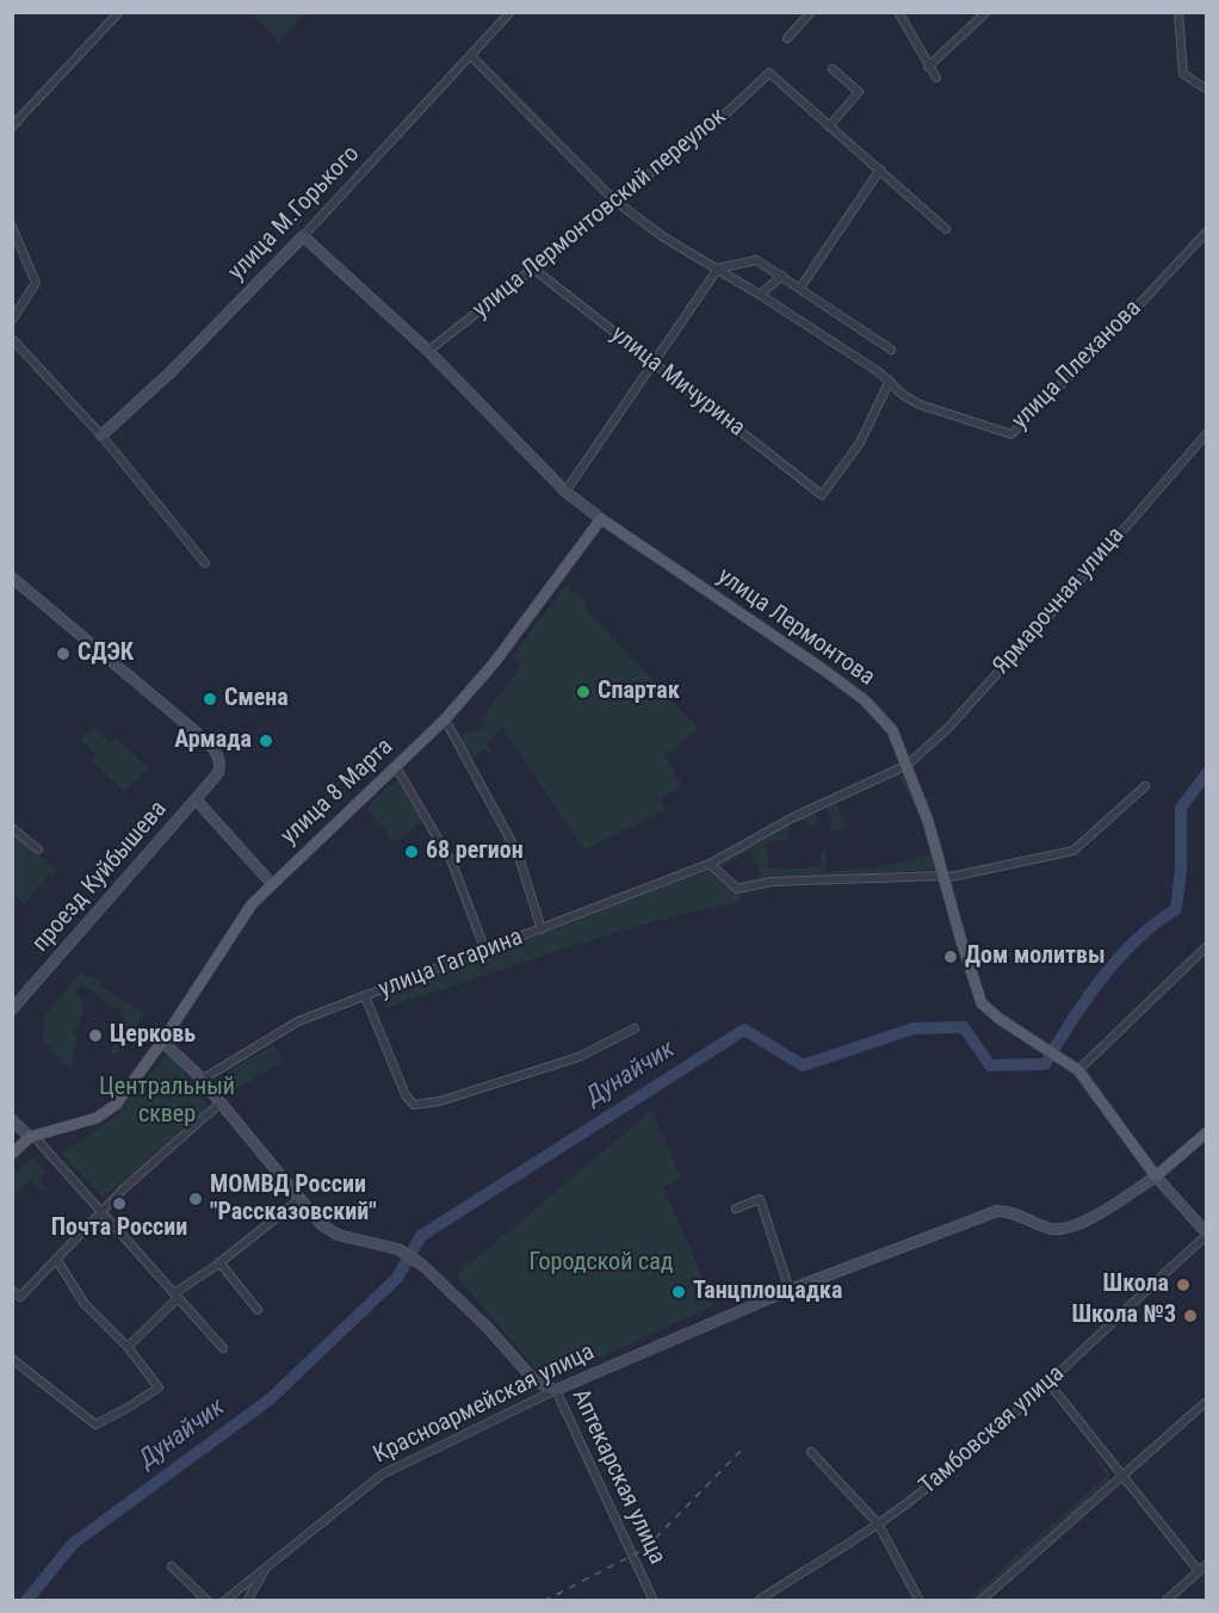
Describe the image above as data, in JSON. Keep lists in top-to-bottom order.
{
  "streets": {
    "main road": ["улица Лермонтова", "улица 8 Марта", "Красноармейская улица"],
    "street": [
      "улица М.Горького",
      "улица Лермонтовский переулок",
      "улица Плеханова",
      "улица Мичурина",
      "Ярмарочная улица",
      "проезд Куйбышева",
      "улица Гагарина",
      "Тамбовская улица",
      "Аптекарская улица"
    ]
  },
  "crossings": [
    ["улица М.Горького", "улица Лермонтова"],
    ["улица Лермонтовский переулок", "улица Мичурина"],
    ["улица Лермонтовский переулок", "улица Лермонтова"],
    ["улица Плеханова", "улица Мичурина"],
    ["Ярмарочная улица", "улица Лермонтова"],
    ["Ярмарочная улица", "улица Гагарина"],
    ["улица Лермонтова", "улица 8 Марта"],
    ["улица Лермонтова", "улица Гагарина"],
    ["улица Лермонтова", "Красноармейская улица"],
    ["улица 8 Марта", "Аптекарская улица"],
    ["улица Гагарина", "Аптекарская улица"],
    ["Красноармейская улица", "Аптекарская улица"]
  ],
  "water": ["Дунайчик"],
  "parks": ["Центральный сквер", "Городской сад"],
  "places": [
    "СДЭК",
    "Спартак",
    "Смена",
    "Армада",
    "68 регион",
    "Дом молитвы",
    "Церковь",
    "МОМВД России \"Рассказовский\"",
    "Почта России",
    "Школа",
    "Танцплощадка",
    "Школа №3"
  ]
}
